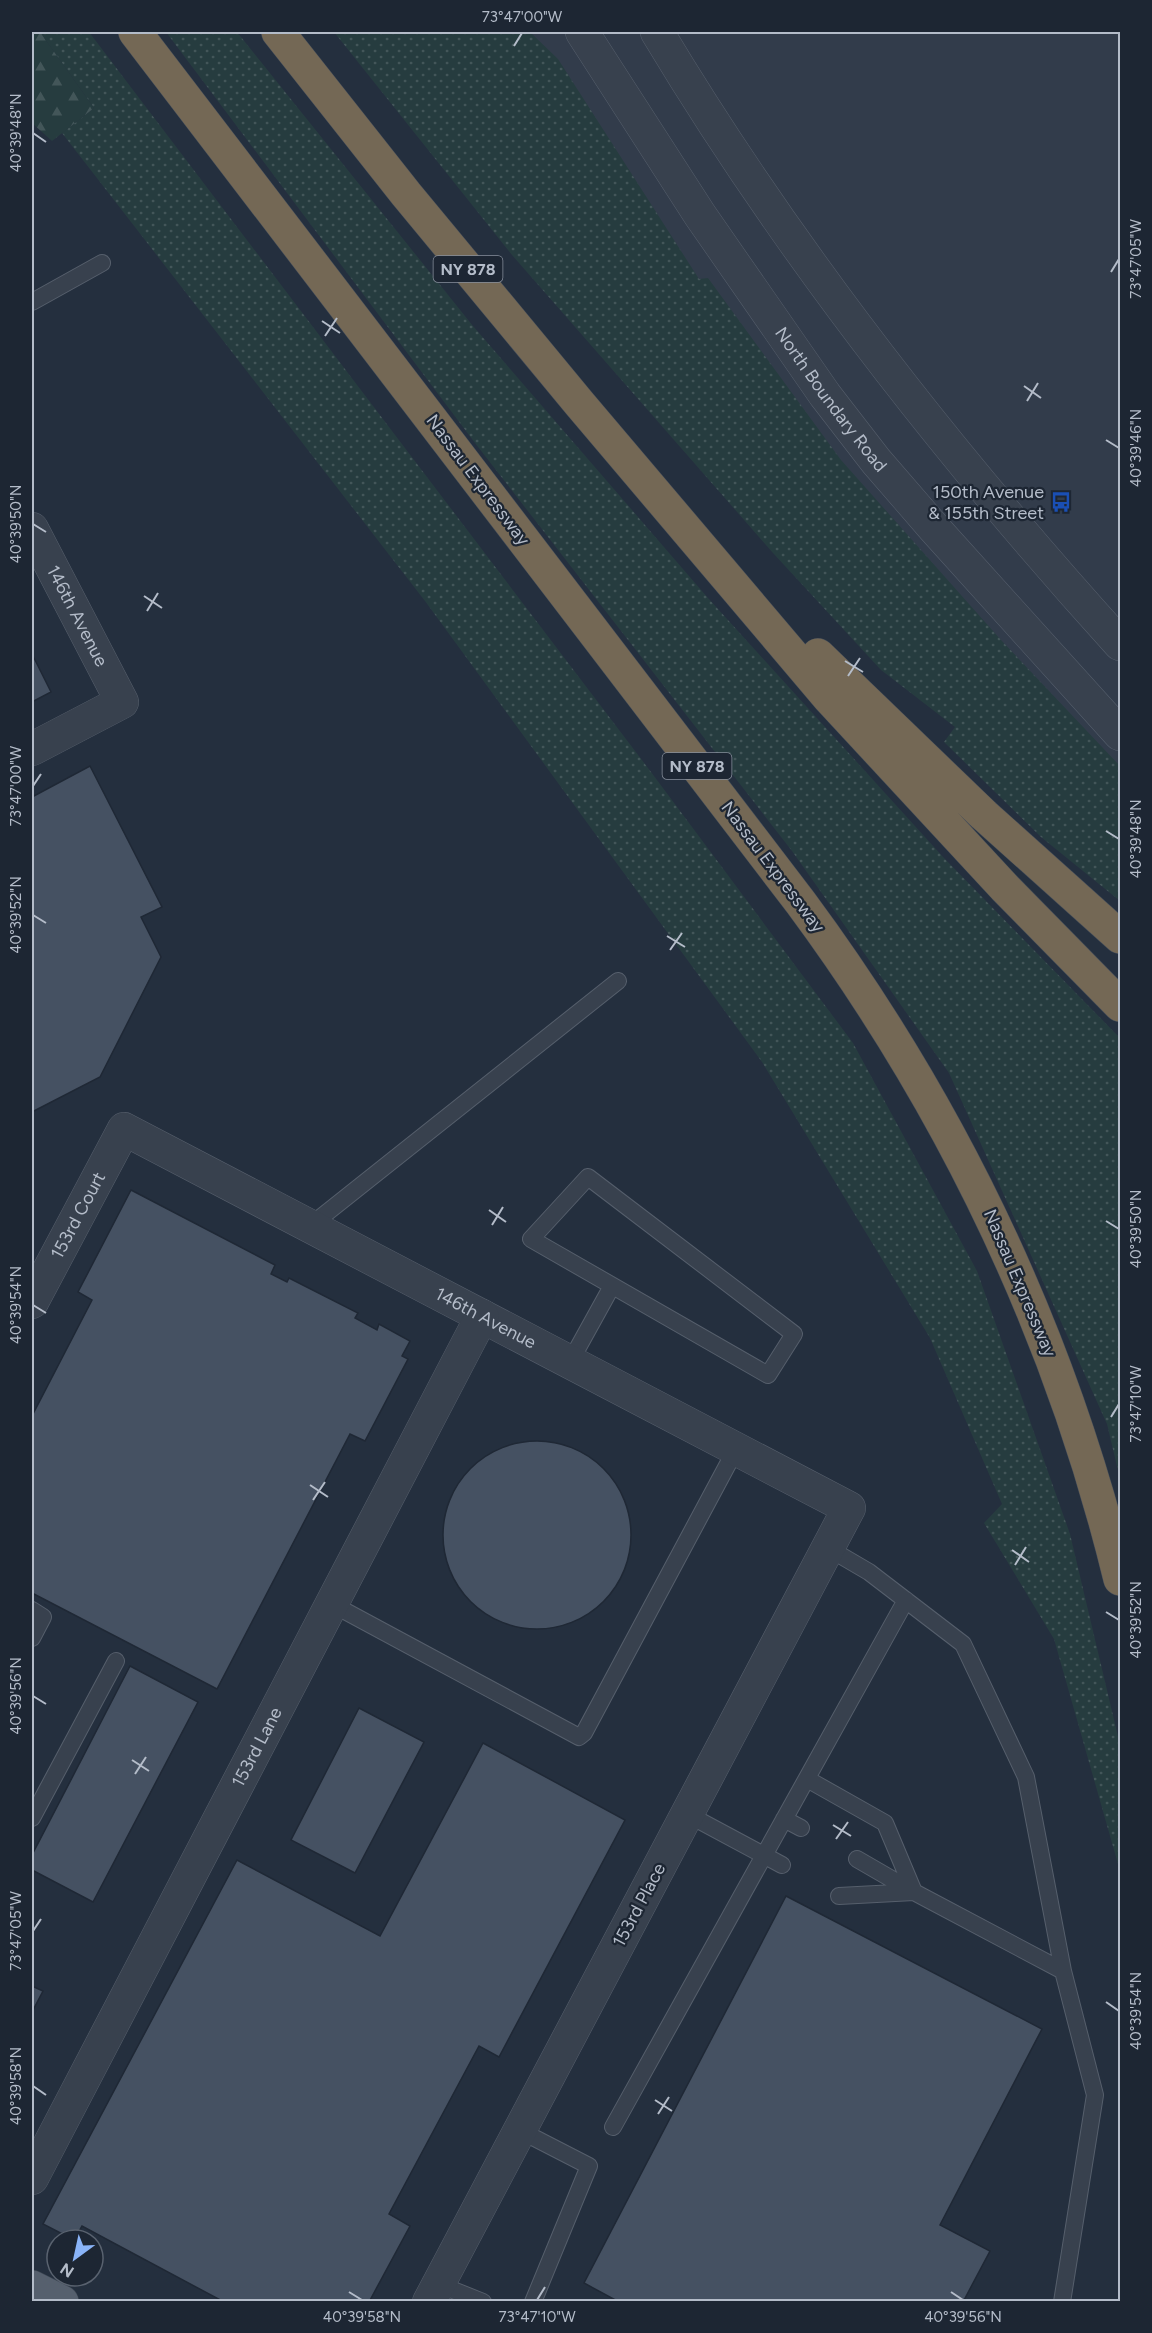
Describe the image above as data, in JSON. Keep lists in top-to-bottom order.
{
  "streets": {
    "highway": ["NY 878", "Nassau Expressway"],
    "street": [
      "North Boundary Road",
      "146th Avenue",
      "153rd Court",
      "153rd Lane",
      "153rd Place"
    ]
  },
  "crossings": [
    ["146th Avenue", "153rd Court"],
    ["146th Avenue", "153rd Lane"],
    ["146th Avenue", "153rd Place"]
  ],
  "places": {
    "bus stop": ["150th Avenue & 155th Street"]
  },
  "north": "bottom left",
  "coordinates": [
    "73°47'00\"W",
    "40°39'48\"N",
    "73°47'05\"W",
    "40°39'46\"N",
    "40°39'50\"N",
    "40°39'52\"N",
    "40°39'54\"N",
    "73°47'10\"W",
    "40°39'56\"N",
    "40°39'58\"N"
  ]
}
